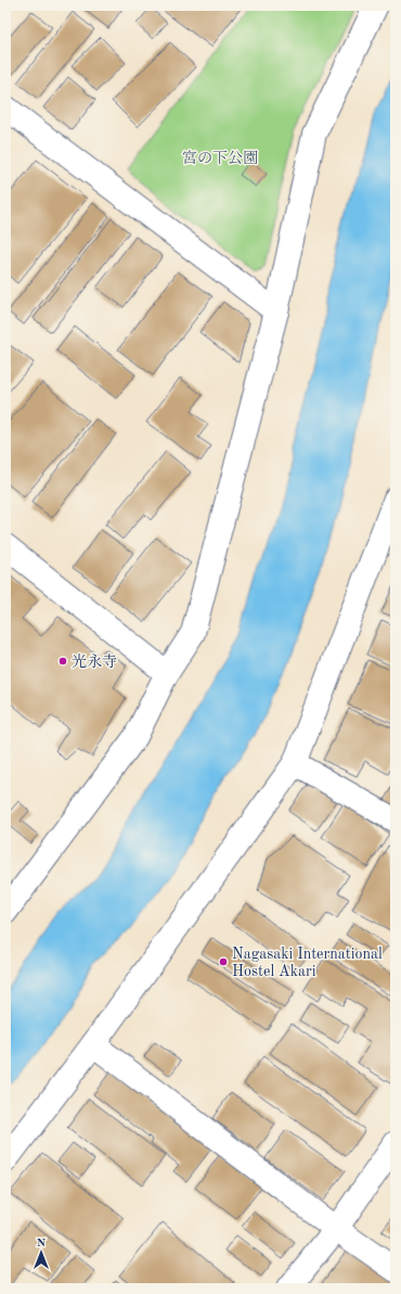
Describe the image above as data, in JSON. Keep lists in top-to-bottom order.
{
  "parks": ["宮の下公園"],
  "places": ["光永寺", "Nagasaki International Hostel Akari"],
  "north": "top"
}
